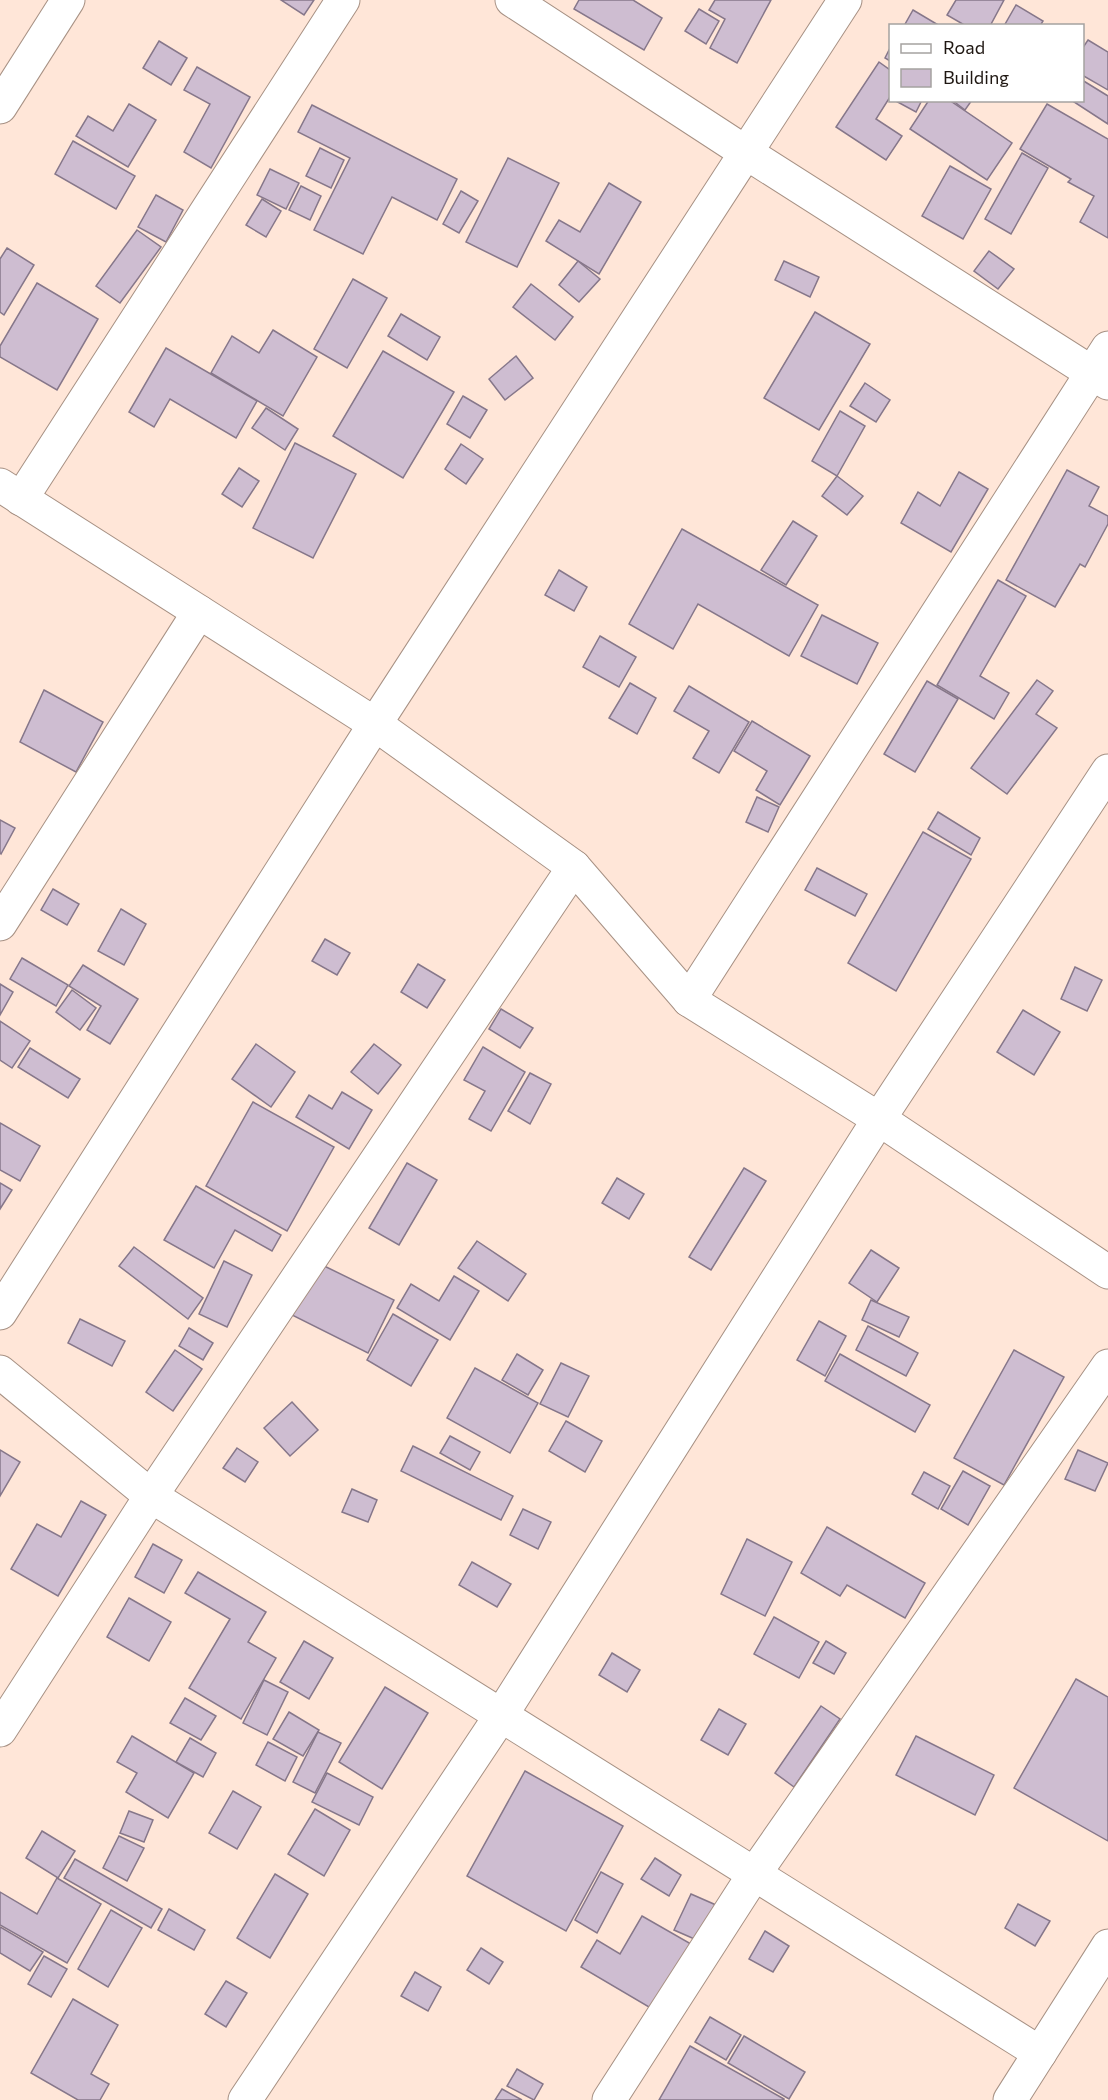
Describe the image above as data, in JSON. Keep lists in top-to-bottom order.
{
  "legend": ["Road", "Building"]
}
